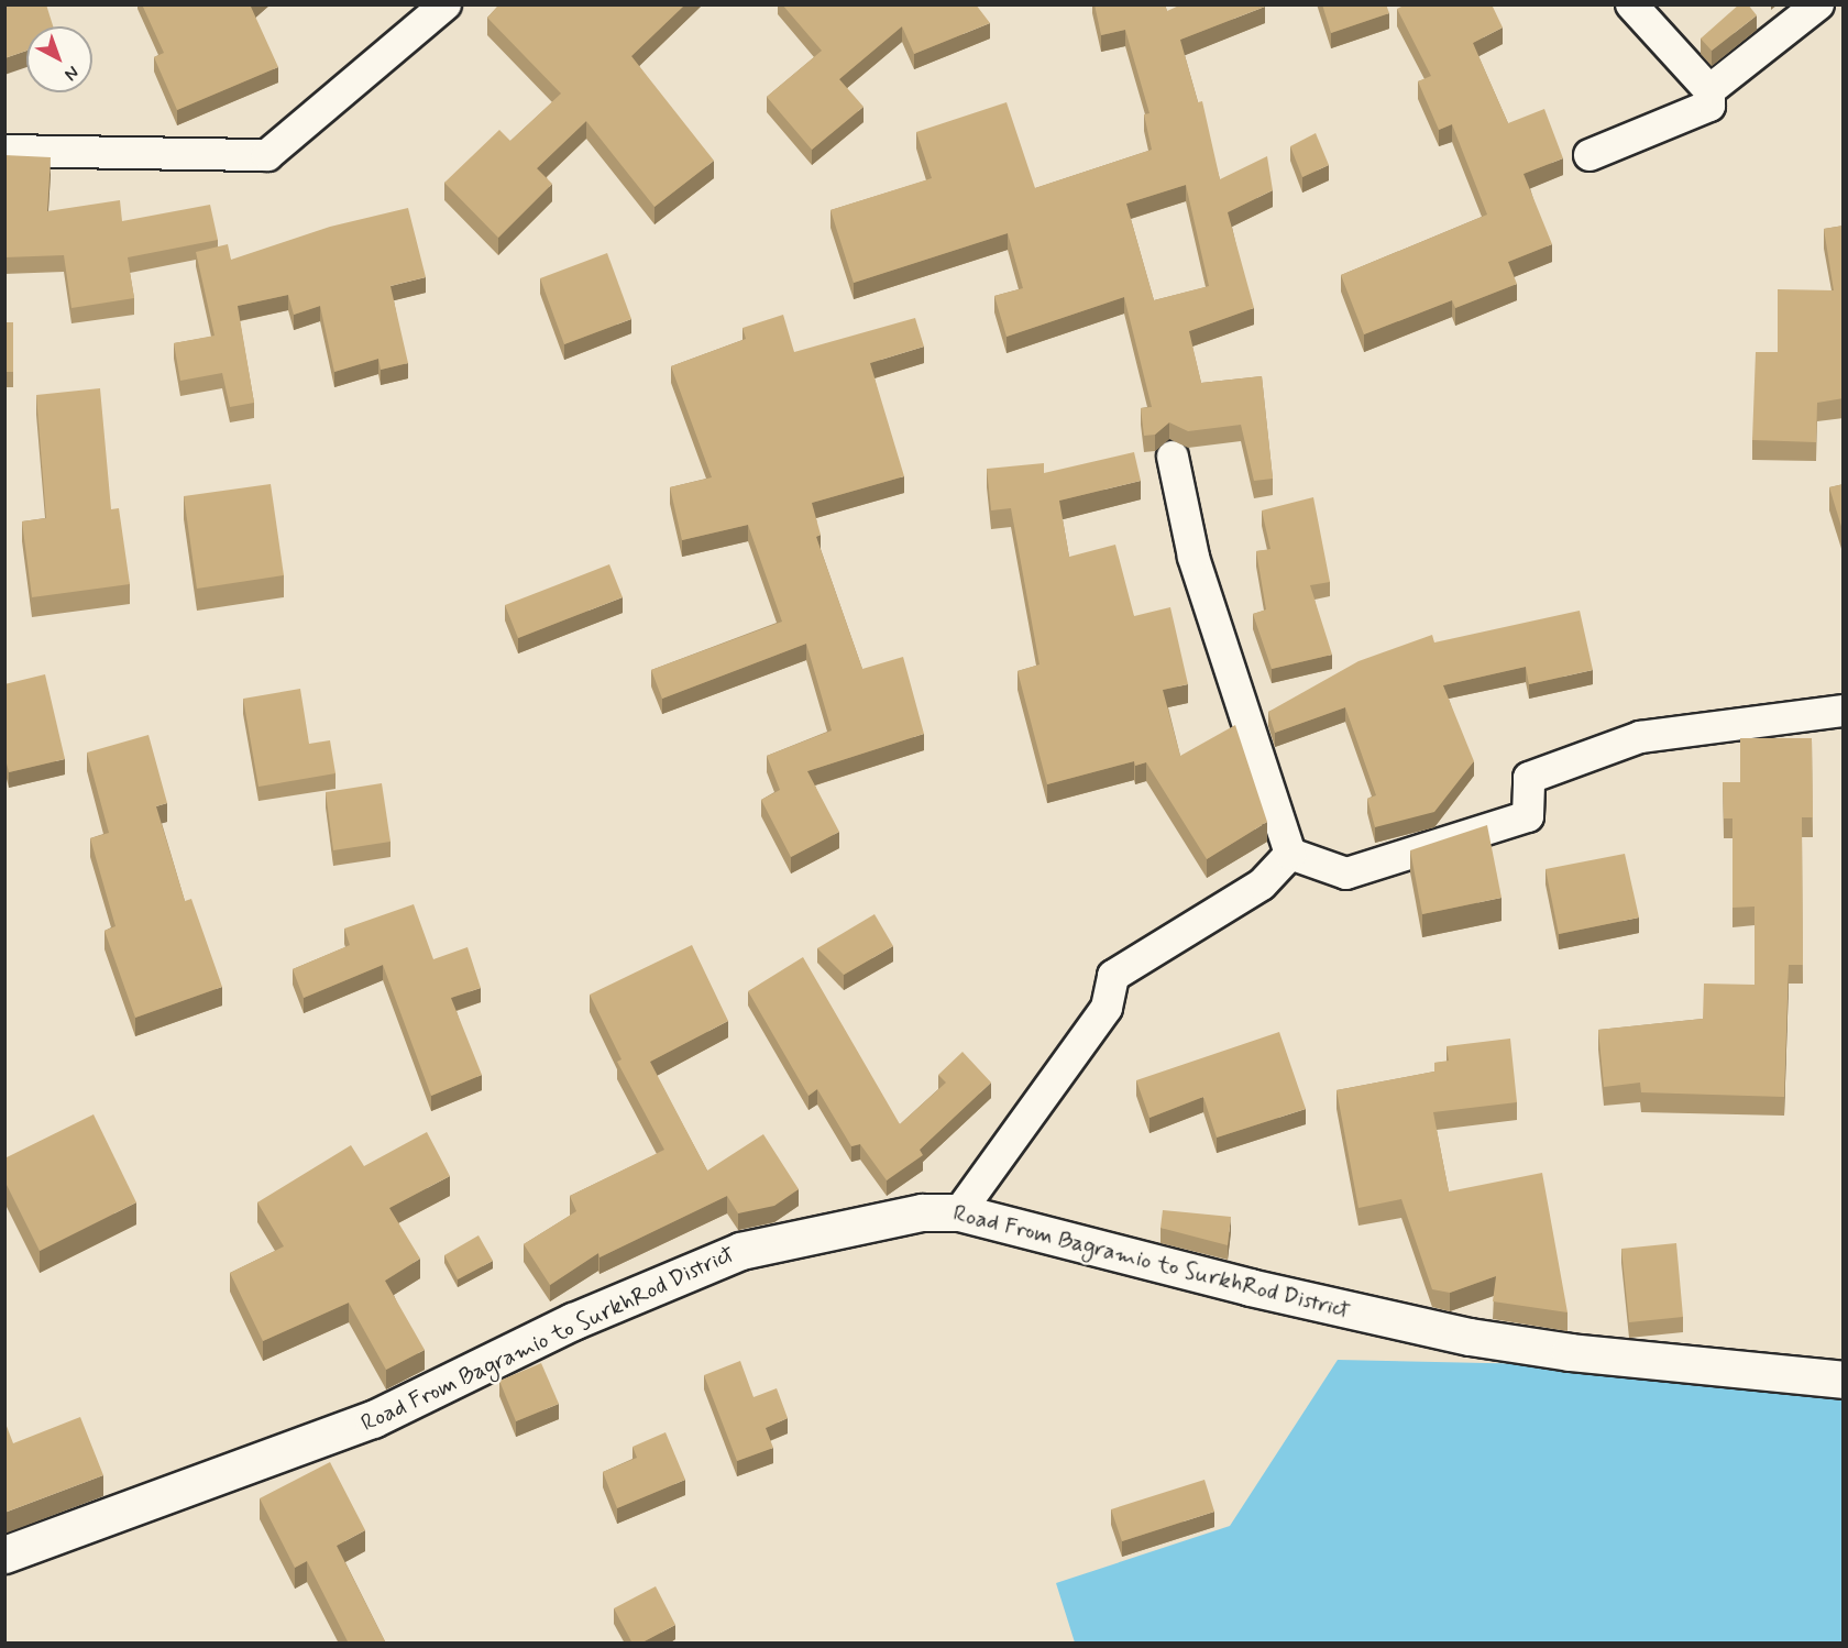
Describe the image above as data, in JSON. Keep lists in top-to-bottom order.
{
  "streets": {
    "street": ["Road From Bagramio to SurkhRod District"]
  },
  "north": "bottom right"
}
